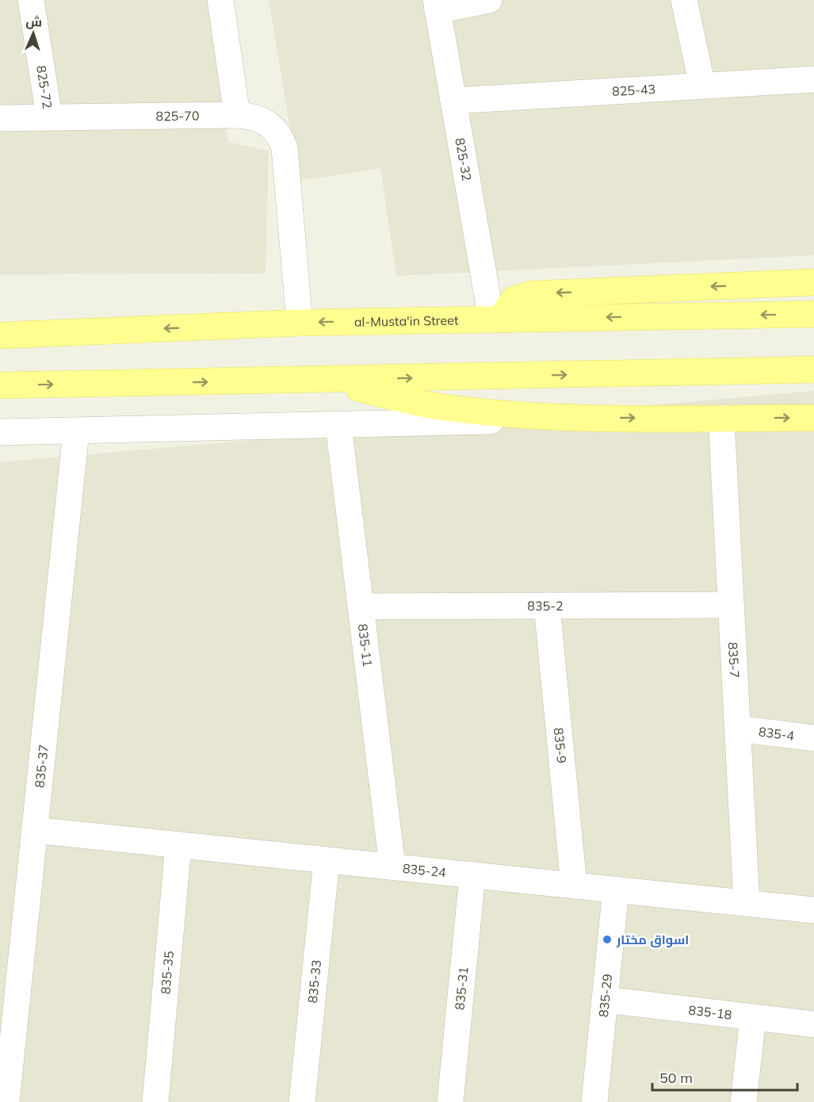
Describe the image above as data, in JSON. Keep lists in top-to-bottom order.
{
  "streets": {
    "main road": ["al-Musta'in Street"],
    "street": [
      "825-72",
      "825-43",
      "825-70",
      "825-32",
      "835-2",
      "835-11",
      "835-7",
      "835-4",
      "835-9",
      "835-37",
      "835-24",
      "835-35",
      "835-33",
      "835-31",
      "835-29",
      "835-18"
    ]
  },
  "crossings": [
    ["825-72", "825-70"],
    ["825-43", "825-32"],
    ["825-70", "al-Musta'in Street"],
    ["825-32", "al-Musta'in Street"],
    ["835-2", "835-11"],
    ["835-2", "835-7"],
    ["835-2", "835-9"],
    ["835-11", "835-24"],
    ["835-7", "835-4"],
    ["835-7", "835-24"],
    ["835-9", "835-24"],
    ["835-37", "835-24"],
    ["835-24", "835-35"],
    ["835-24", "835-33"],
    ["835-24", "835-31"],
    ["835-24", "835-29"],
    ["835-29", "835-18"]
  ],
  "places": ["اسواق مختار"],
  "scale_bar": "50 m",
  "north": "top"
}
